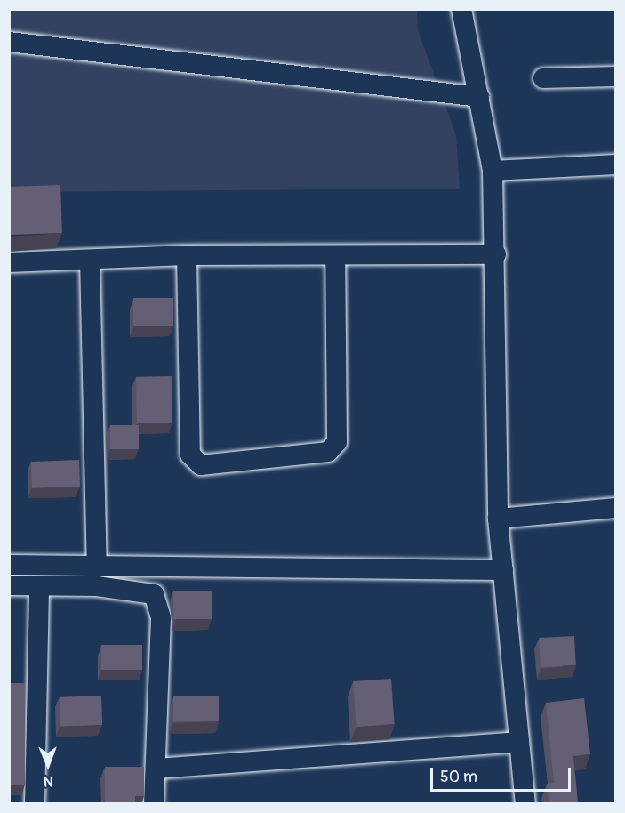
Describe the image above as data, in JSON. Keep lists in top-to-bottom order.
{
  "scale_bar": "50 m",
  "north": "bottom"
}
